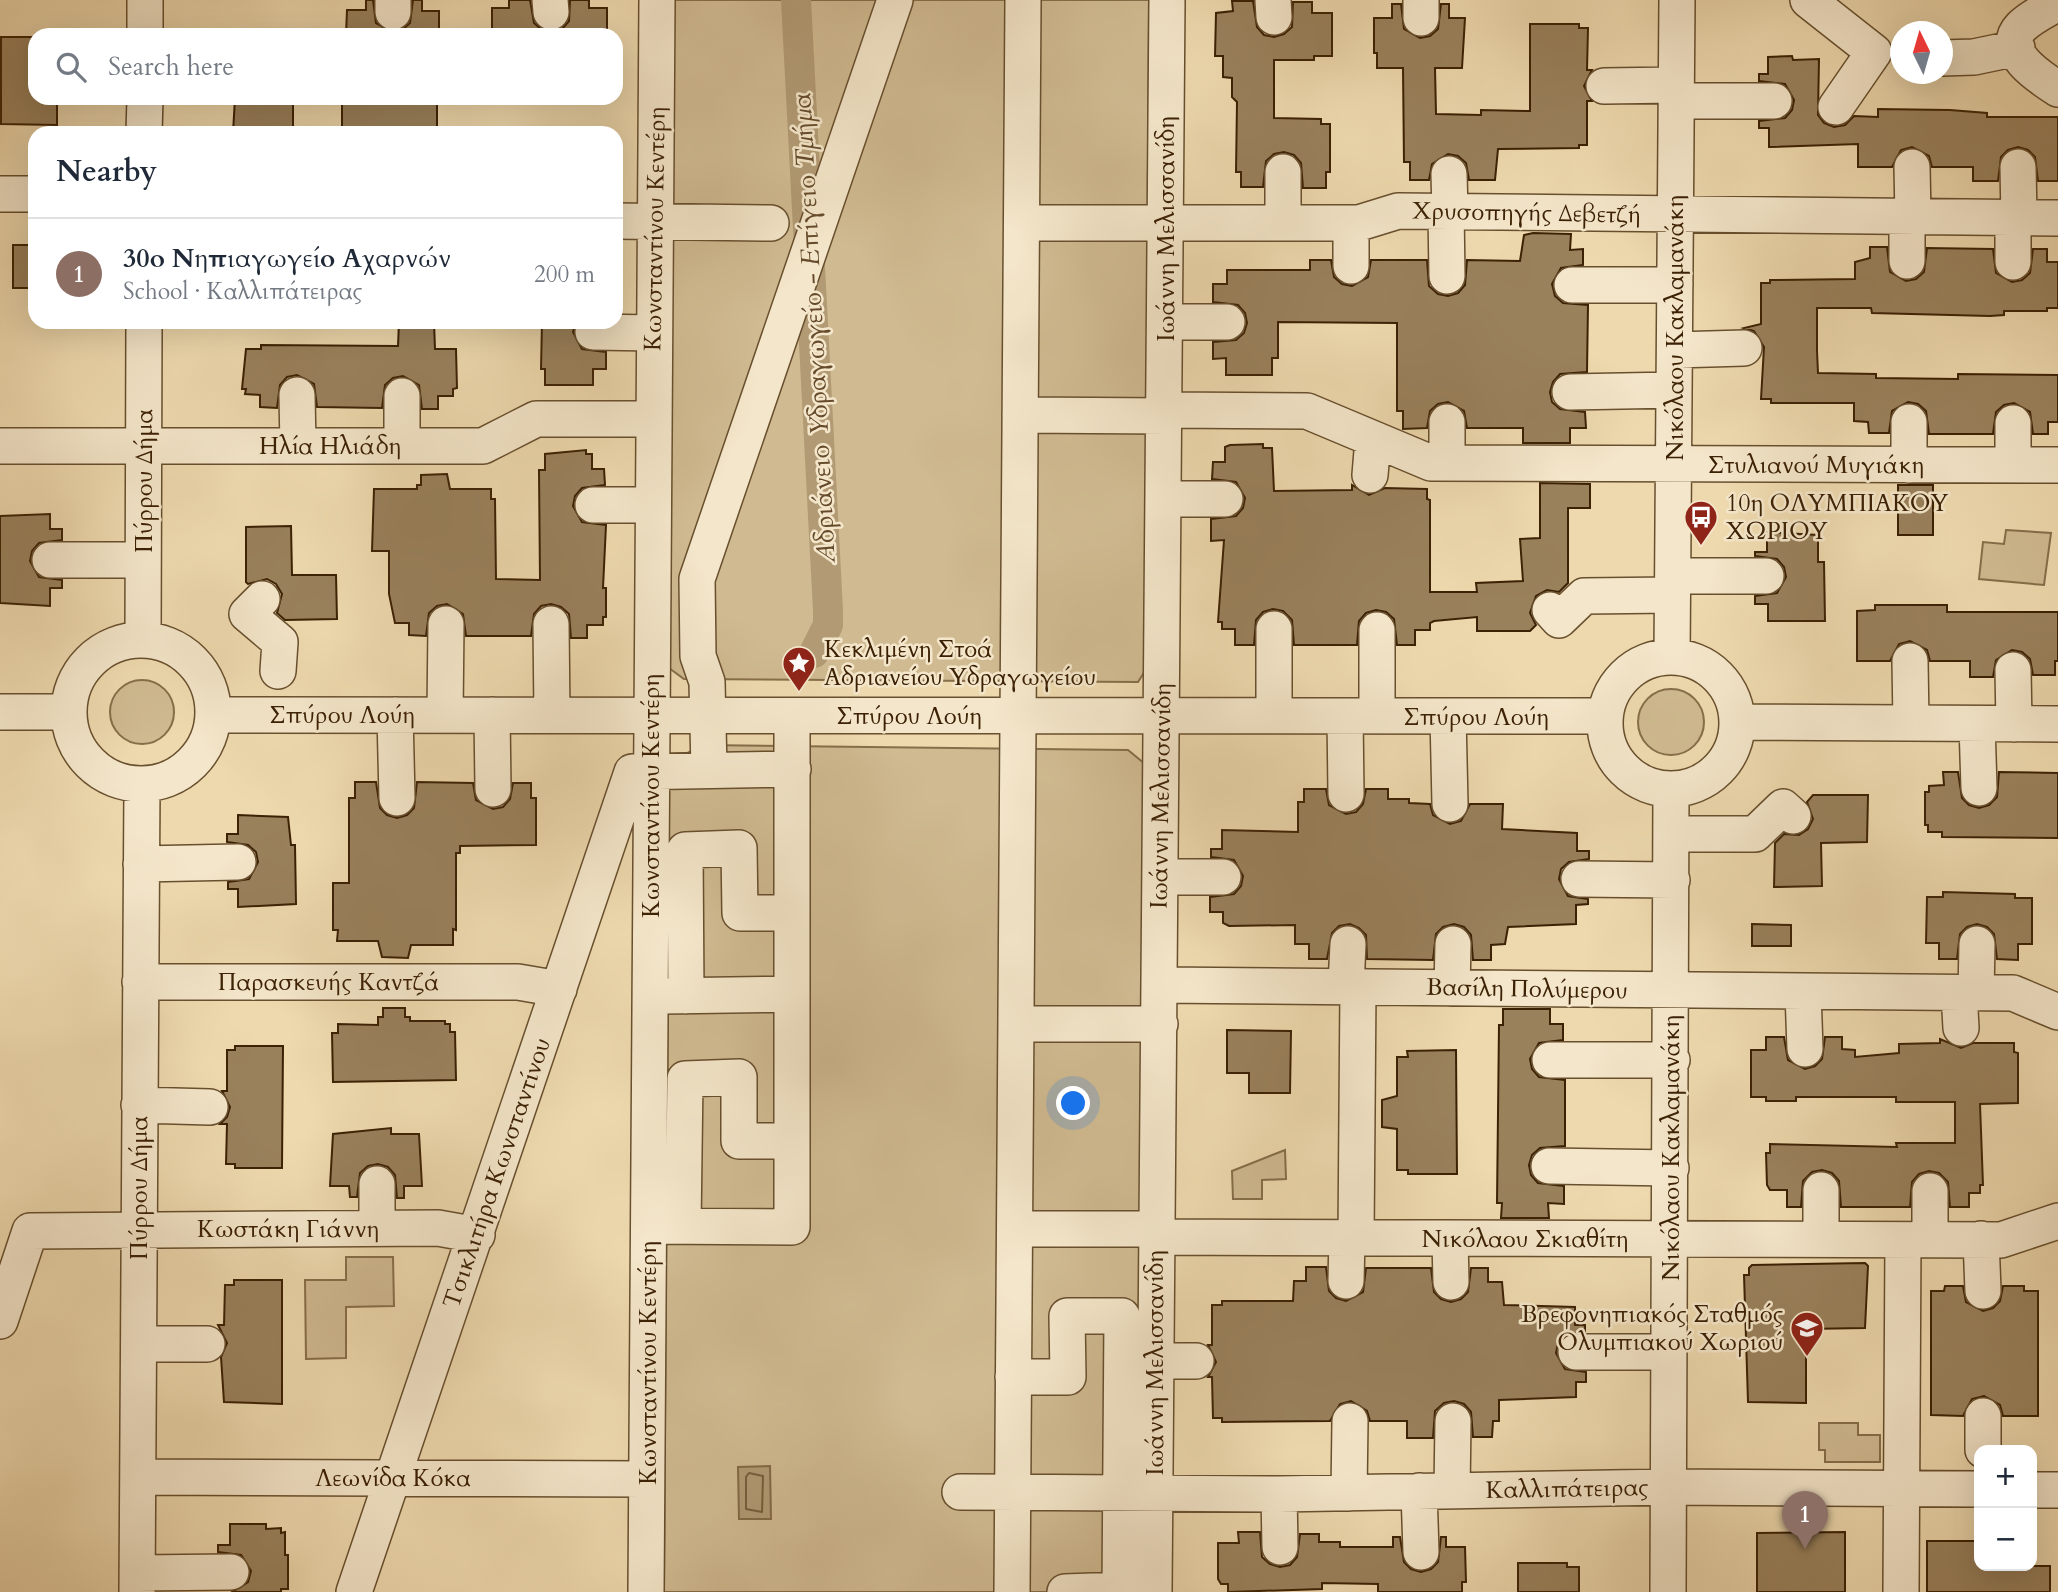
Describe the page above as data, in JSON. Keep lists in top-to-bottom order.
{
  "streets": {
    "street": [
      "Χρυσοπηγής Δεβετζή",
      "Κωνσταντίνου Κεντέρη",
      "Ιωάννη Μελισσανίδη",
      "Νικόλαου Κακλαμανάκη",
      "Ηλία Ηλιάδη",
      "Στυλιανού Μυγιάκη",
      "Πύρρου Δήμα",
      "Σπύρου Λούη",
      "Παρασκευής Καντζά",
      "Βασίλη Πολύμερου",
      "Τσικλιτήρα Κωνσταντίνου",
      "Κωστάκη Γιάννη",
      "Νικόλαου Σκιαθίτη",
      "Λεωνίδα Κόκα",
      "Καλλιπάτειρας"
    ]
  },
  "crossings": [
    ["Χρυσοπηγής Δεβετζή", "Ιωάννη Μελισσανίδη"],
    ["Χρυσοπηγής Δεβετζή", "Νικόλαου Κακλαμανάκη"],
    ["Κωνσταντίνου Κεντέρη", "Ηλία Ηλιάδη"],
    ["Κωνσταντίνου Κεντέρη", "Σπύρου Λούη"],
    ["Κωνσταντίνου Κεντέρη", "Τσικλιτήρα Κωνσταντίνου"],
    ["Κωνσταντίνου Κεντέρη", "Λεωνίδα Κόκα"],
    ["Ιωάννη Μελισσανίδη", "Στυλιανού Μυγιάκη"],
    ["Ιωάννη Μελισσανίδη", "Σπύρου Λούη"],
    ["Ιωάννη Μελισσανίδη", "Βασίλη Πολύμερου"],
    ["Ιωάννη Μελισσανίδη", "Νικόλαου Σκιαθίτη"],
    ["Ιωάννη Μελισσανίδη", "Καλλιπάτειρας"],
    ["Νικόλαου Κακλαμανάκη", "Στυλιανού Μυγιάκη"],
    ["Νικόλαου Κακλαμανάκη", "Σπύρου Λούη"],
    ["Νικόλαου Κακλαμανάκη", "Βασίλη Πολύμερου"],
    ["Νικόλαου Κακλαμανάκη", "Νικόλαου Σκιαθίτη"],
    ["Νικόλαου Κακλαμανάκη", "Καλλιπάτειρας"],
    ["Ηλία Ηλιάδη", "Πύρρου Δήμα"],
    ["Πύρρου Δήμα", "Σπύρου Λούη"],
    ["Πύρρου Δήμα", "Παρασκευής Καντζά"],
    ["Πύρρου Δήμα", "Κωστάκη Γιάννη"],
    ["Πύρρου Δήμα", "Λεωνίδα Κόκα"],
    ["Παρασκευής Καντζά", "Τσικλιτήρα Κωνσταντίνου"],
    ["Τσικλιτήρα Κωνσταντίνου", "Κωστάκη Γιάννη"],
    ["Τσικλιτήρα Κωνσταντίνου", "Λεωνίδα Κόκα"]
  ],
  "water": ["Αδριάνειο Υδραγωγείο - Επίγειο Τμήμα"],
  "places": {
    "bus stop": ["10η ΟΛΥΜΠΙΑΚΟΥ ΧΩΡΙΟΥ"],
    "place": ["Κεκλιμένη Στοά Αδριανείου Υδραγωγείου"],
    "school or university": ["Βρεφονηπιακός Σταθμός Ολυμπιακού Χωριού"]
  },
  "north": "top",
  "page": {
    "search": "Search here",
    "heading": "Nearby",
    "list": [
      {
        "mark": "1",
        "name": "30ο Νηπιαγωγείο Αχαρνών",
        "note": "School · Καλλιπάτειρας",
        "value": "200 m"
      }
    ],
    "map_buttons": ["+", "−"],
    "pins": "1"
  }
}
